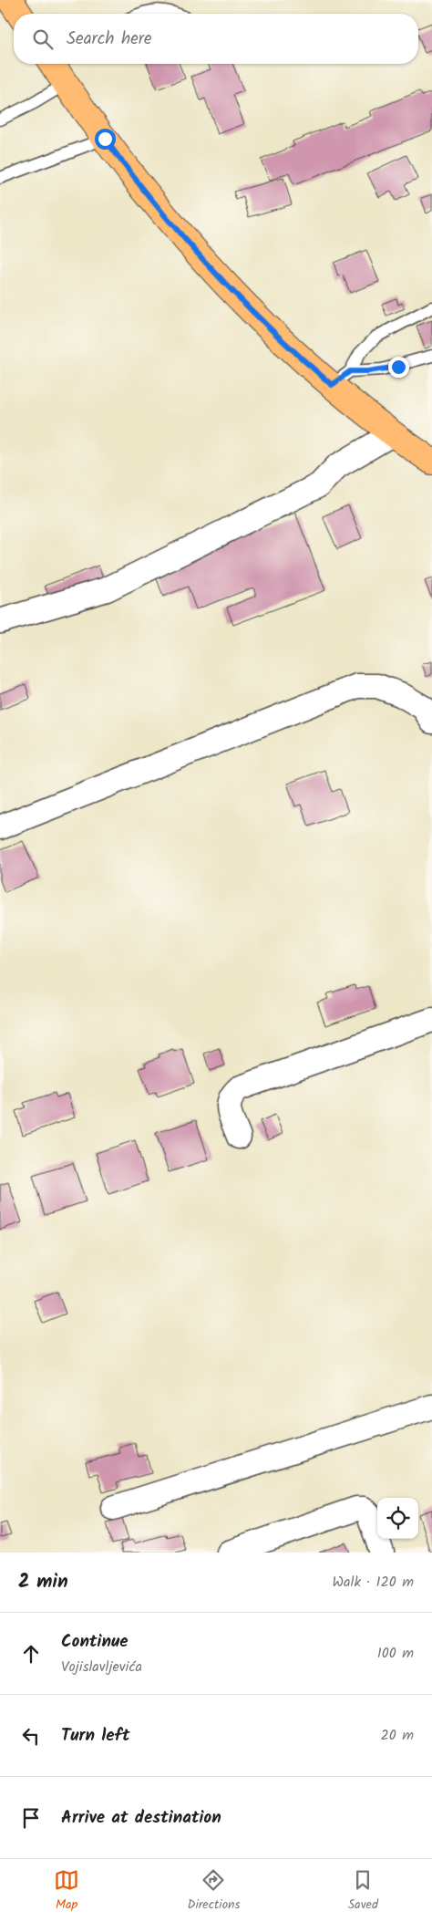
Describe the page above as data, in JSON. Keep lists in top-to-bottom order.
{
  "page": {
    "search": "Search here",
    "heading": ["2 min", "Walk · 120 m"],
    "list": [
      ["Continue", "Vojislavljevića", "100 m"],
      ["Turn left", "20 m"],
      "Arrive at destination"
    ],
    "nav": ["Map", "Directions", "Saved"]
  }
}
